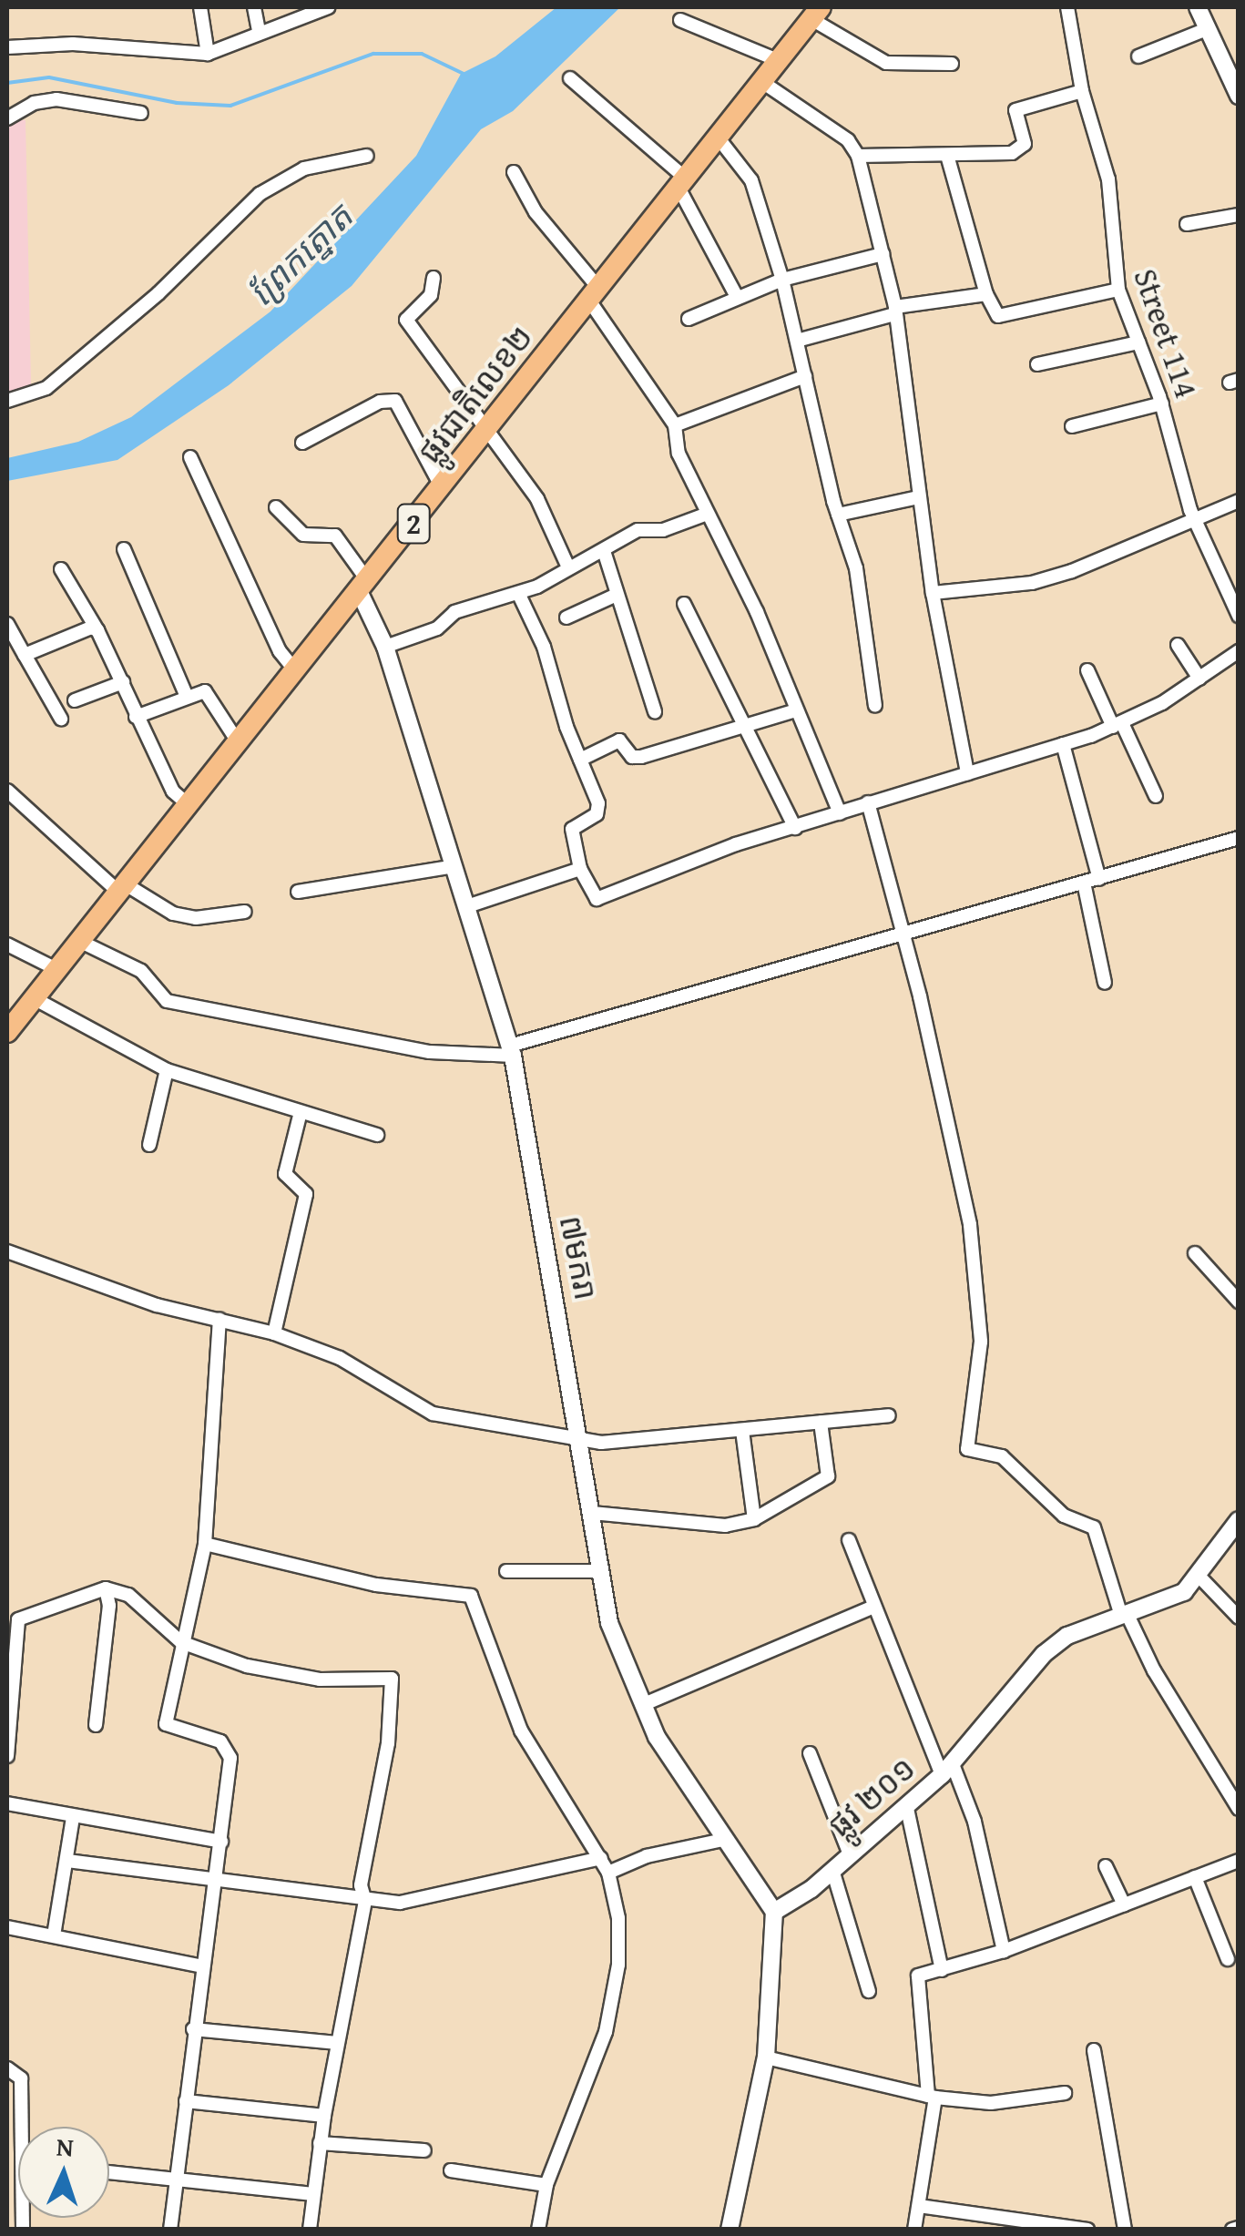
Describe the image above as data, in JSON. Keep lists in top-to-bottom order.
{
  "streets": {
    "highway": ["ផ្លូវជាតិលេខ២", "2"],
    "street": ["Street 114", "៧មករា", "ផ្លូវ ២០១"]
  },
  "crossings": [
    ["ផ្លូវជាតិលេខ២", "៧មករា"],
    ["៧មករា", "ផ្លូវ ២០១"]
  ],
  "water": ["ព្រែកត្នោត"],
  "north": "top"
}
